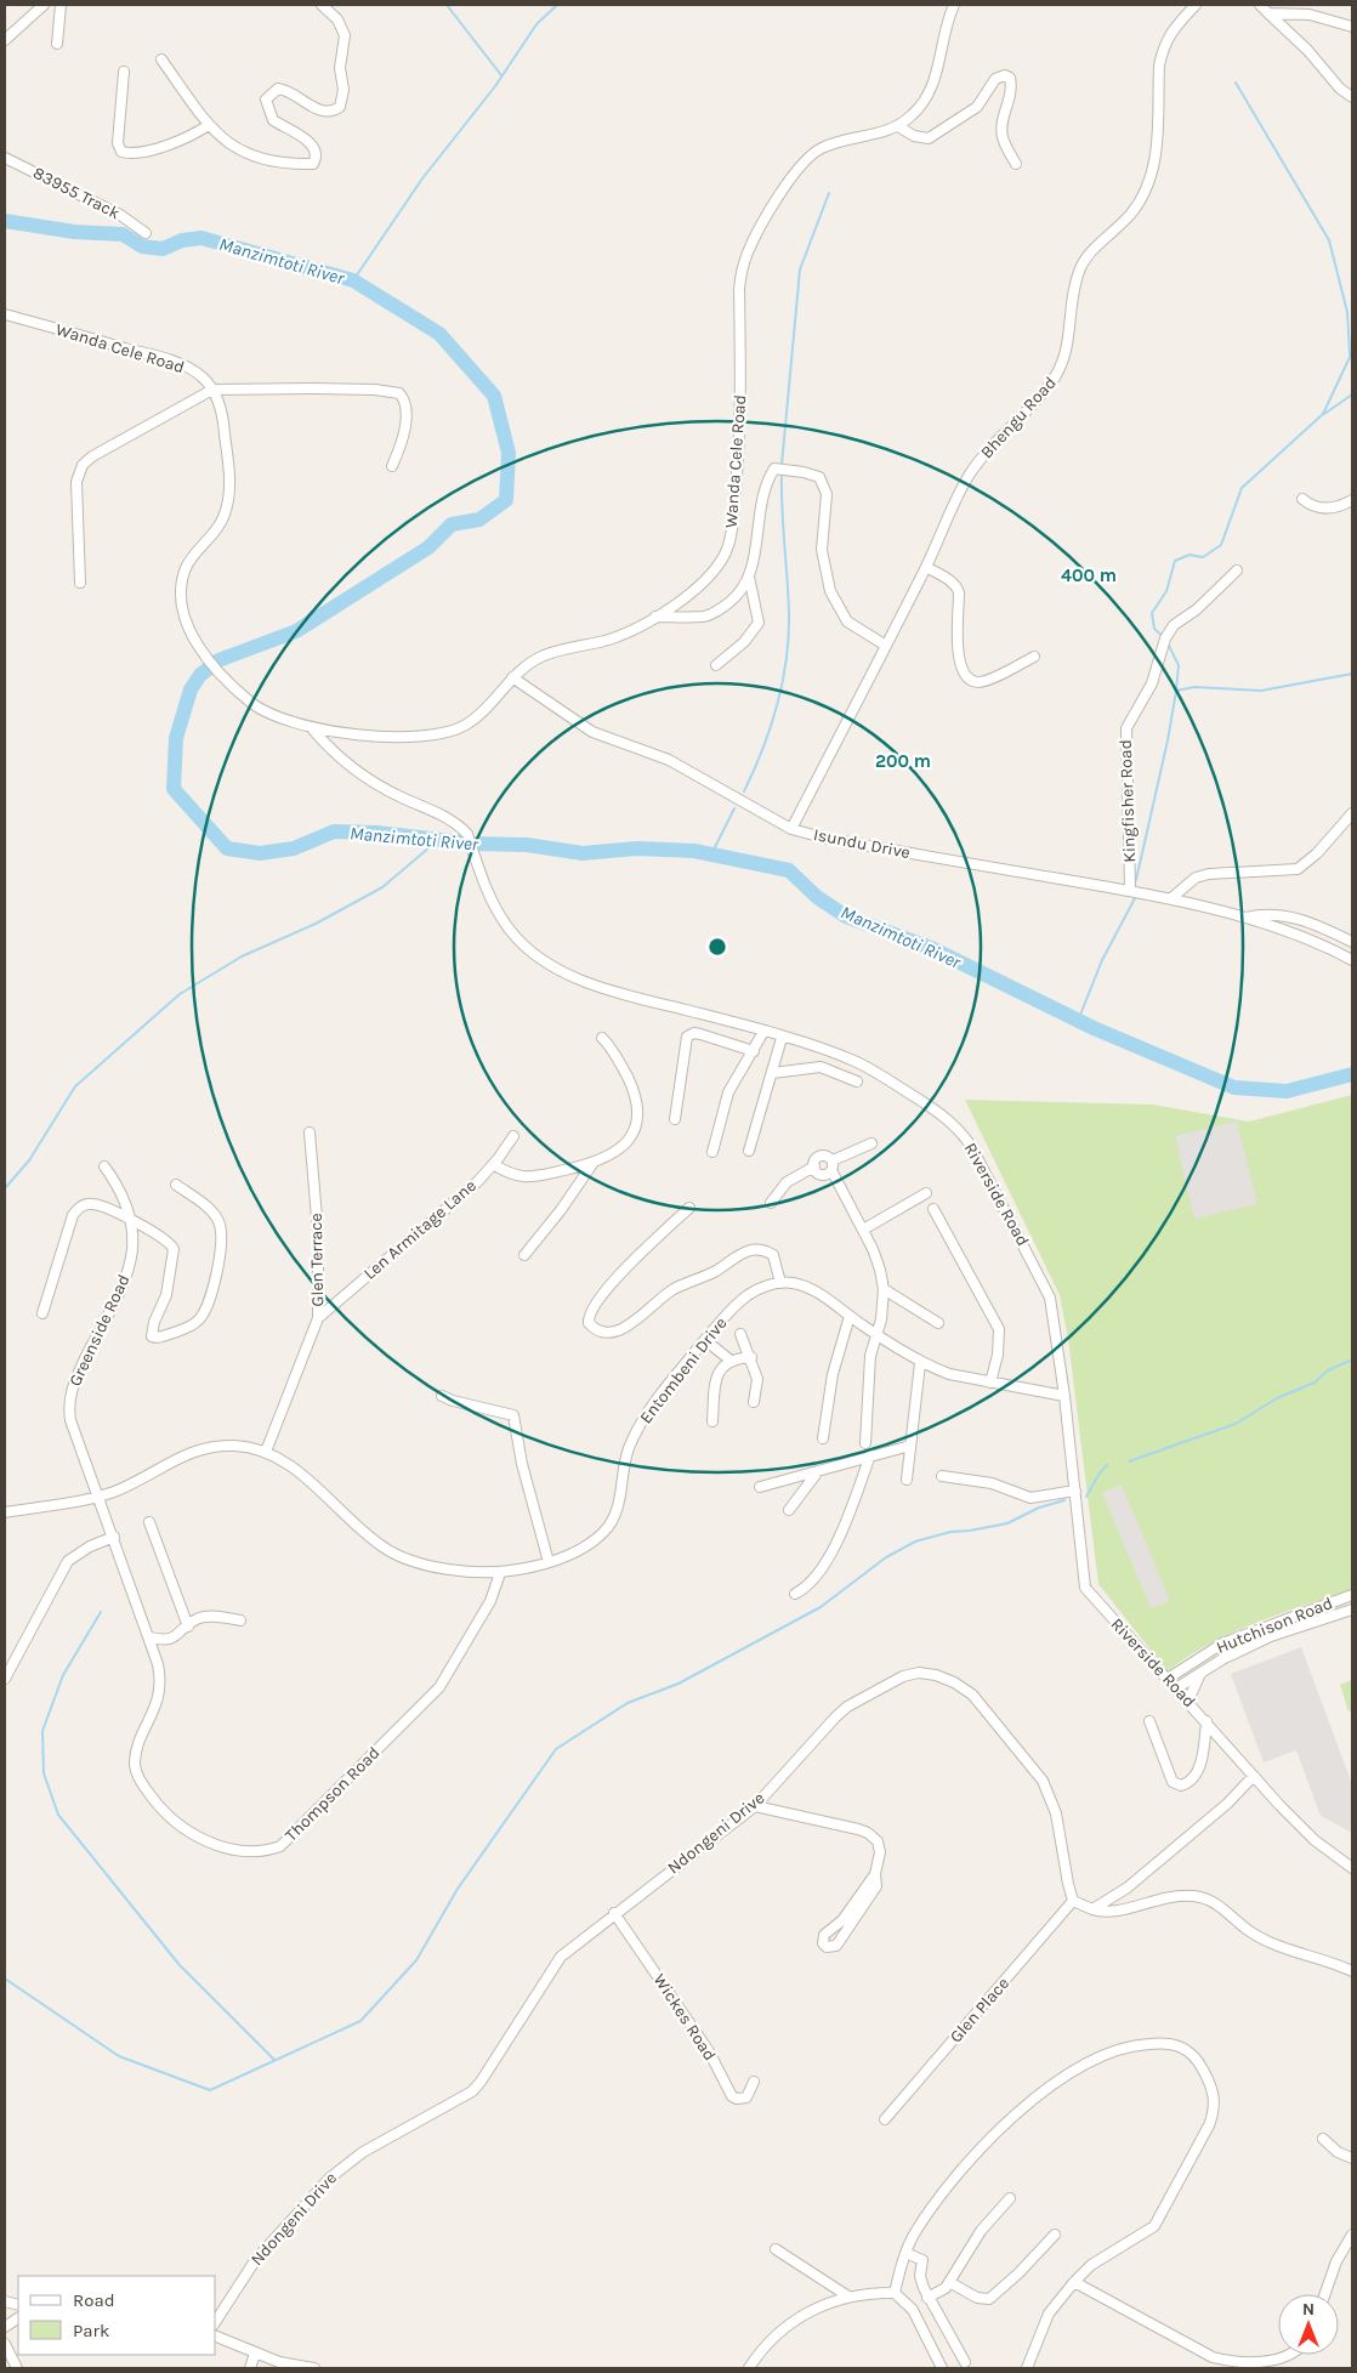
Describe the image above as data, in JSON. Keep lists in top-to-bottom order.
{
  "streets": {
    "street": [
      "83955 Track",
      "Wanda Cele Road",
      "Bhengu Road",
      "Kingfisher Road",
      "Isundu Drive",
      "Riverside Road",
      "Len Armitage Lane",
      "Glen Terrace",
      "Greenside Road",
      "Entombeni Drive",
      "Hutchison Road",
      "Thompson Road",
      "Ndongeni Drive",
      "Glen Place",
      "Wickes Road"
    ]
  },
  "crossings": [
    ["Wanda Cele Road", "Isundu Drive"],
    ["Wanda Cele Road", "Riverside Road"],
    ["Bhengu Road", "Isundu Drive"],
    ["Kingfisher Road", "Isundu Drive"],
    ["Riverside Road", "Hutchison Road"],
    ["Len Armitage Lane", "Glen Terrace"],
    ["Glen Terrace", "Entombeni Drive"],
    ["Greenside Road", "Entombeni Drive"],
    ["Greenside Road", "Thompson Road"],
    ["Entombeni Drive", "Thompson Road"],
    ["Ndongeni Drive", "Glen Place"],
    ["Ndongeni Drive", "Wickes Road"]
  ],
  "water": ["Manzimtoti River"],
  "legend": ["Road", "Park"],
  "north": "top",
  "rings": ["400 m", "200 m"]
}
